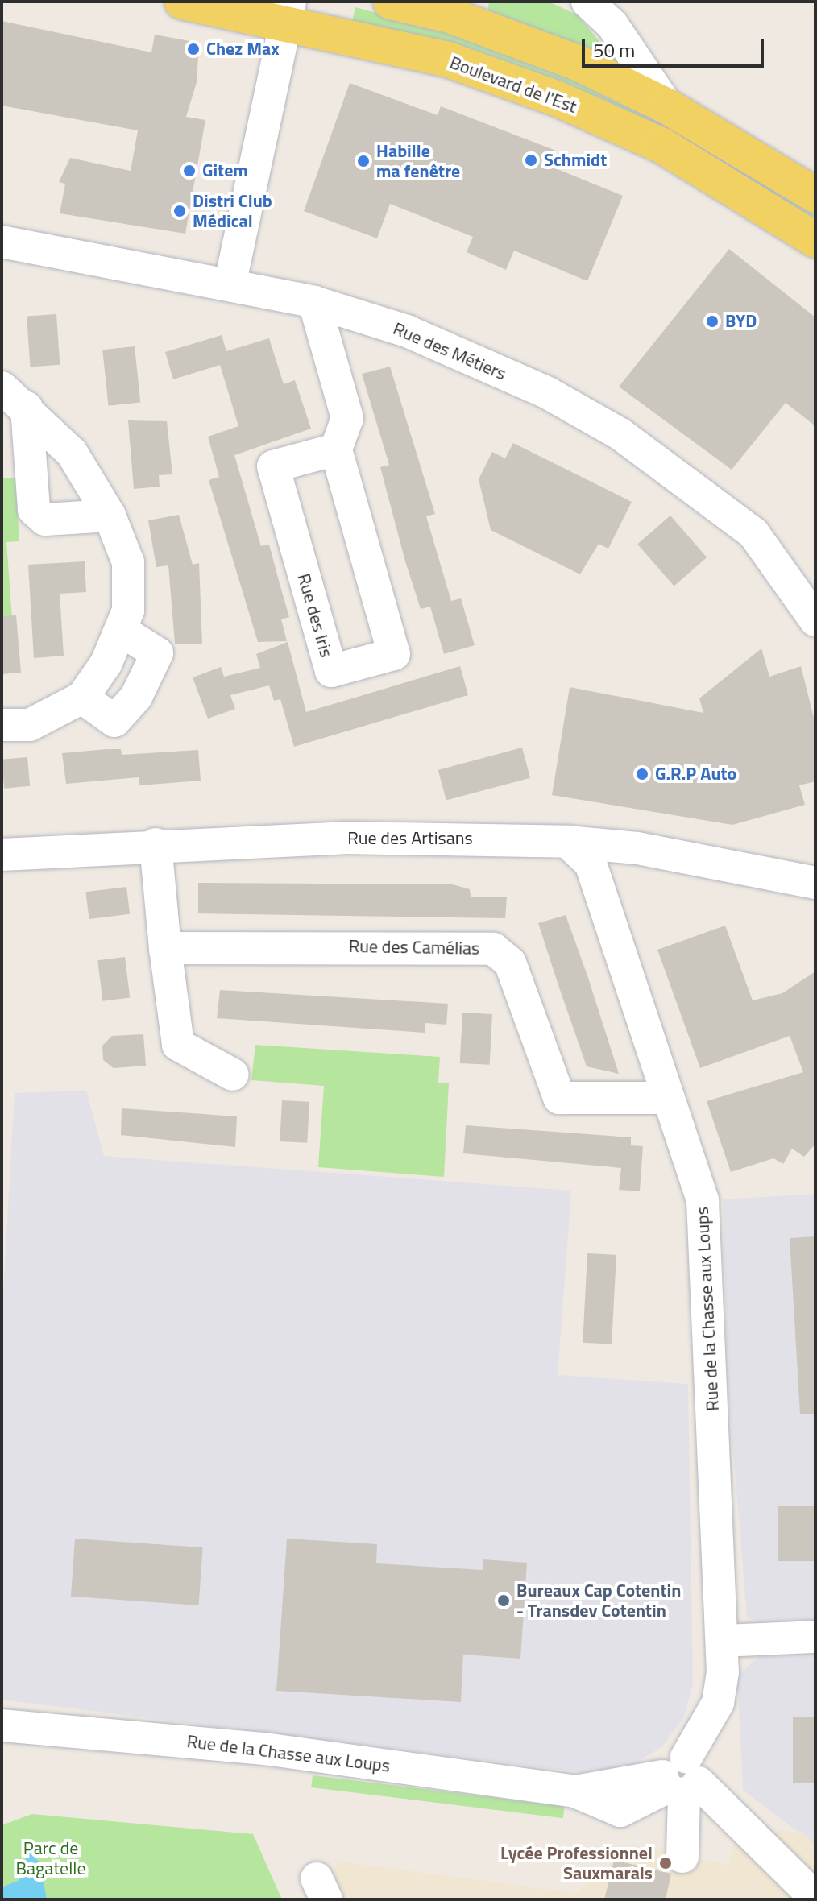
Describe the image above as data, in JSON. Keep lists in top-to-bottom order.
{
  "streets": {
    "main road": ["Boulevard de l'Est"],
    "street": [
      "Rue des Métiers",
      "Rue des Iris",
      "Rue des Artisans",
      "Rue des Camélias",
      "Rue de la Chasse aux Loups"
    ]
  },
  "crossings": [
    ["Rue des Artisans", "Rue de la Chasse aux Loups"],
    ["Rue des Camélias", "Rue de la Chasse aux Loups"]
  ],
  "parks": ["Parc de Bagatelle"],
  "places": [
    "Chez Max",
    "Schmidt",
    "Habille ma fenêtre",
    "Gitem",
    "Distri Club Médical",
    "BYD",
    "G.R.P Auto",
    "Bureaux Cap Cotentin - Transdev Cotentin",
    "Lycée Professionnel Sauxmarais"
  ],
  "scale_bar": "50 m"
}
